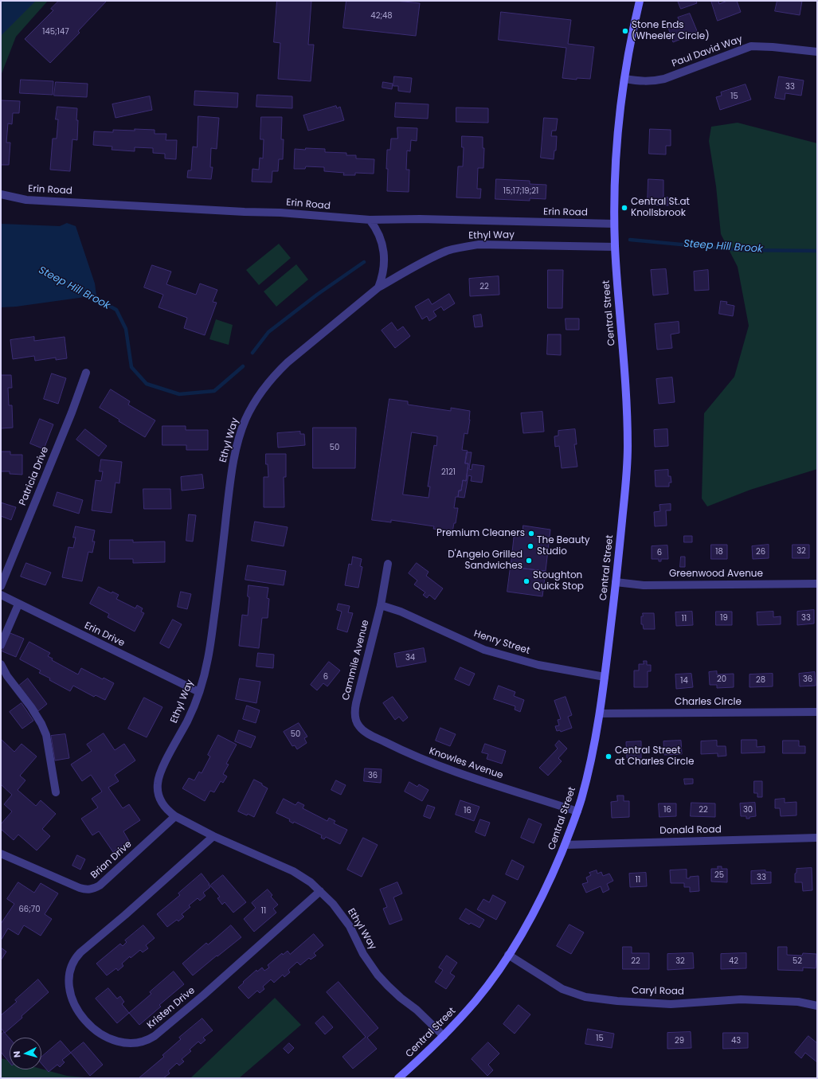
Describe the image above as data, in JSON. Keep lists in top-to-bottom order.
{
  "streets": {
    "main road": ["Central Street"],
    "street": [
      "Paul David Way",
      "Erin Road",
      "Ethyl Way",
      "Patricia Drive",
      "Greenwood Avenue",
      "Erin Drive",
      "Henry Street",
      "Cammile Avenue",
      "Charles Circle",
      "Knowles Avenue",
      "Donald Road",
      "Brian Drive",
      "Caryl Road",
      "Kristen Drive"
    ]
  },
  "crossings": [
    ["Paul David Way", "Central Street"],
    ["Erin Road", "Central Street"],
    ["Ethyl Way", "Central Street"],
    ["Ethyl Way", "Erin Drive"],
    ["Ethyl Way", "Brian Drive"],
    ["Ethyl Way", "Kristen Drive"],
    ["Central Street", "Greenwood Avenue"],
    ["Central Street", "Henry Street"],
    ["Central Street", "Charles Circle"],
    ["Central Street", "Knowles Avenue"],
    ["Central Street", "Donald Road"],
    ["Central Street", "Caryl Road"],
    ["Henry Street", "Cammile Avenue"],
    ["Cammile Avenue", "Knowles Avenue"]
  ],
  "water": ["Steep Hill Brook"],
  "places": [
    "Stone Ends (Wheeler Circle)",
    "Central St.at Knollsbrook",
    "Premium Cleaners",
    "The Beauty Studio",
    "D'Angelo Grilled Sandwiches",
    "Stoughton Quick Stop",
    "Central Street at Charles Circle"
  ],
  "house_numbers": [
    "42;48",
    "145;147",
    "33",
    "15",
    "15;17;19;21",
    "22",
    "50",
    "2121",
    "32",
    "18",
    "26",
    "6",
    "19",
    "33",
    "11",
    "34",
    "6",
    "20",
    "36",
    "28",
    "14",
    "50",
    "36",
    "16",
    "22",
    "30",
    "16",
    "25",
    "33",
    "11",
    "66;70",
    "11",
    "22",
    "32",
    "42",
    "52",
    "15",
    "29",
    "43"
  ],
  "north": "left"
}
